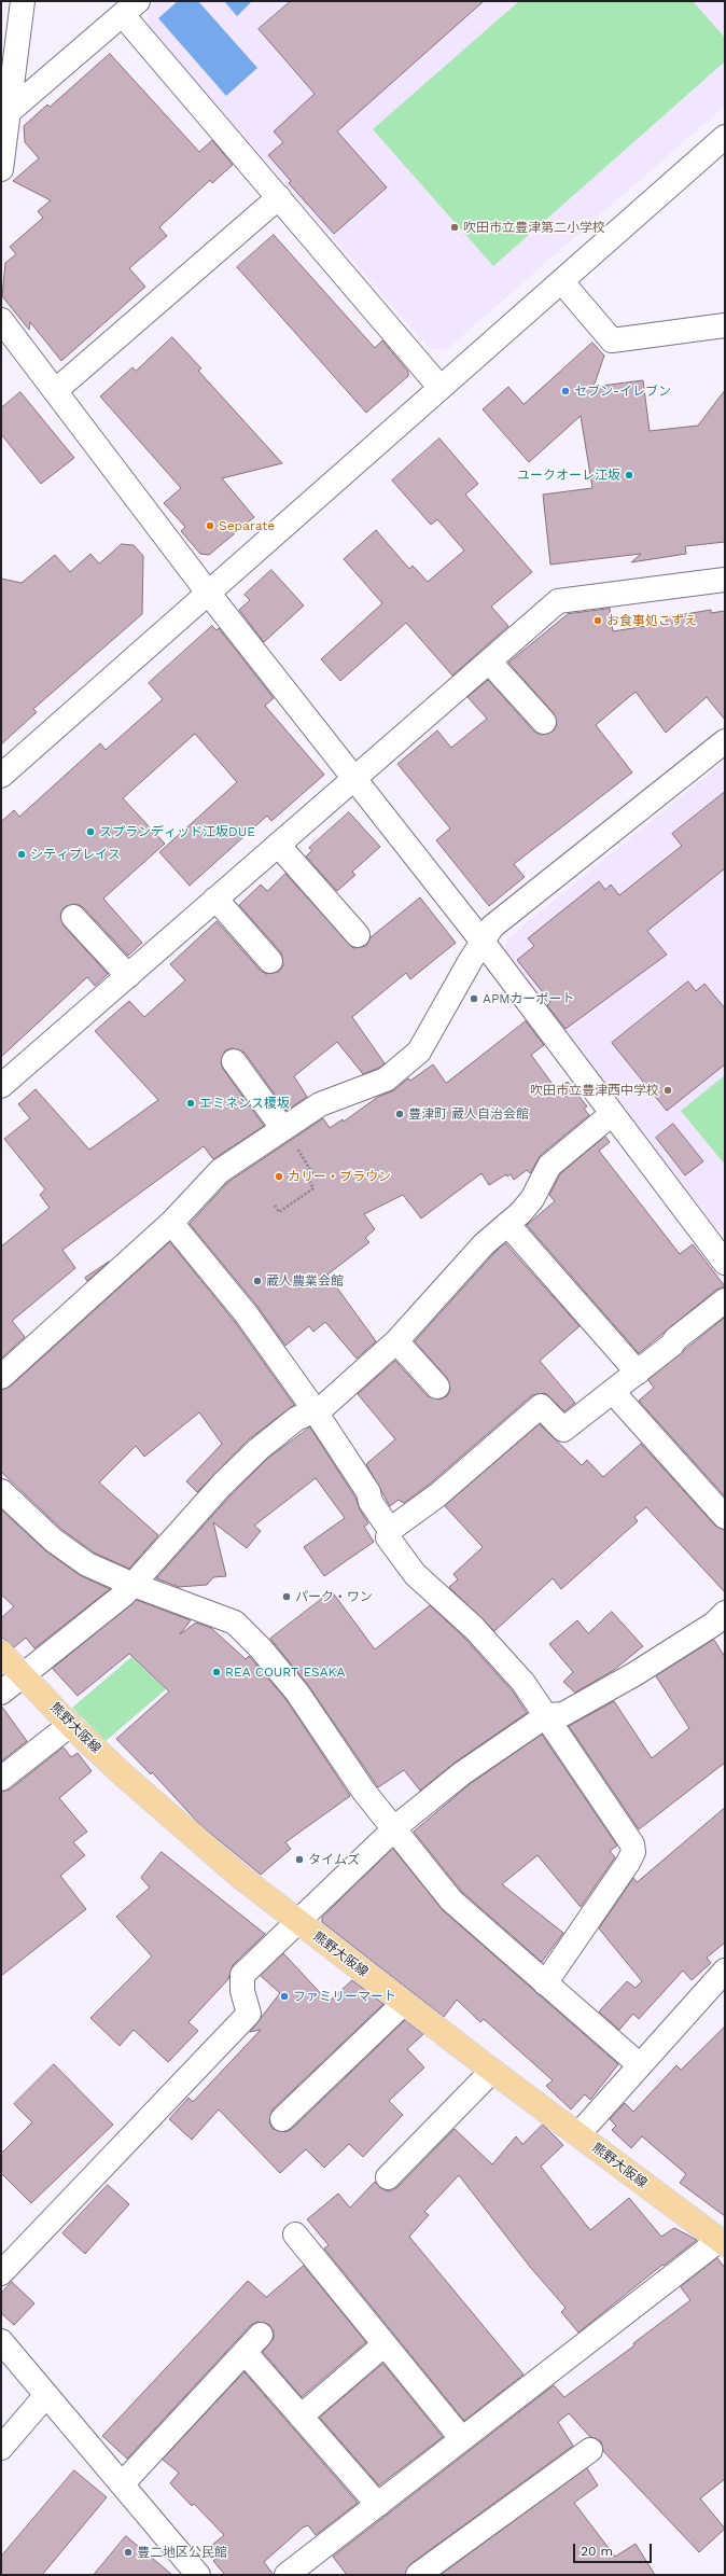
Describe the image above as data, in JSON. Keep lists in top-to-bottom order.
{
  "streets": {
    "main road": ["熊野大阪線"]
  },
  "places": [
    "吹田市立豊津第二小学校",
    "セブン-イレブン",
    "ユークオーレ江坂",
    "Separate",
    "お食事処こずえ",
    "スプランディッド江坂DUE",
    "シティプレイス",
    "APMカーポート",
    "吹田市立豊津西中学校",
    "エミネンス榎坂",
    "豊津町 蔵人自治会館",
    "カリー・ブラウン",
    "蔵人農業会館",
    "パーク・ワン",
    "REA COURT ESAKA",
    "タイムズ",
    "ファミリーマート",
    "豊二地区公民館"
  ],
  "scale_bar": "20 m"
}
